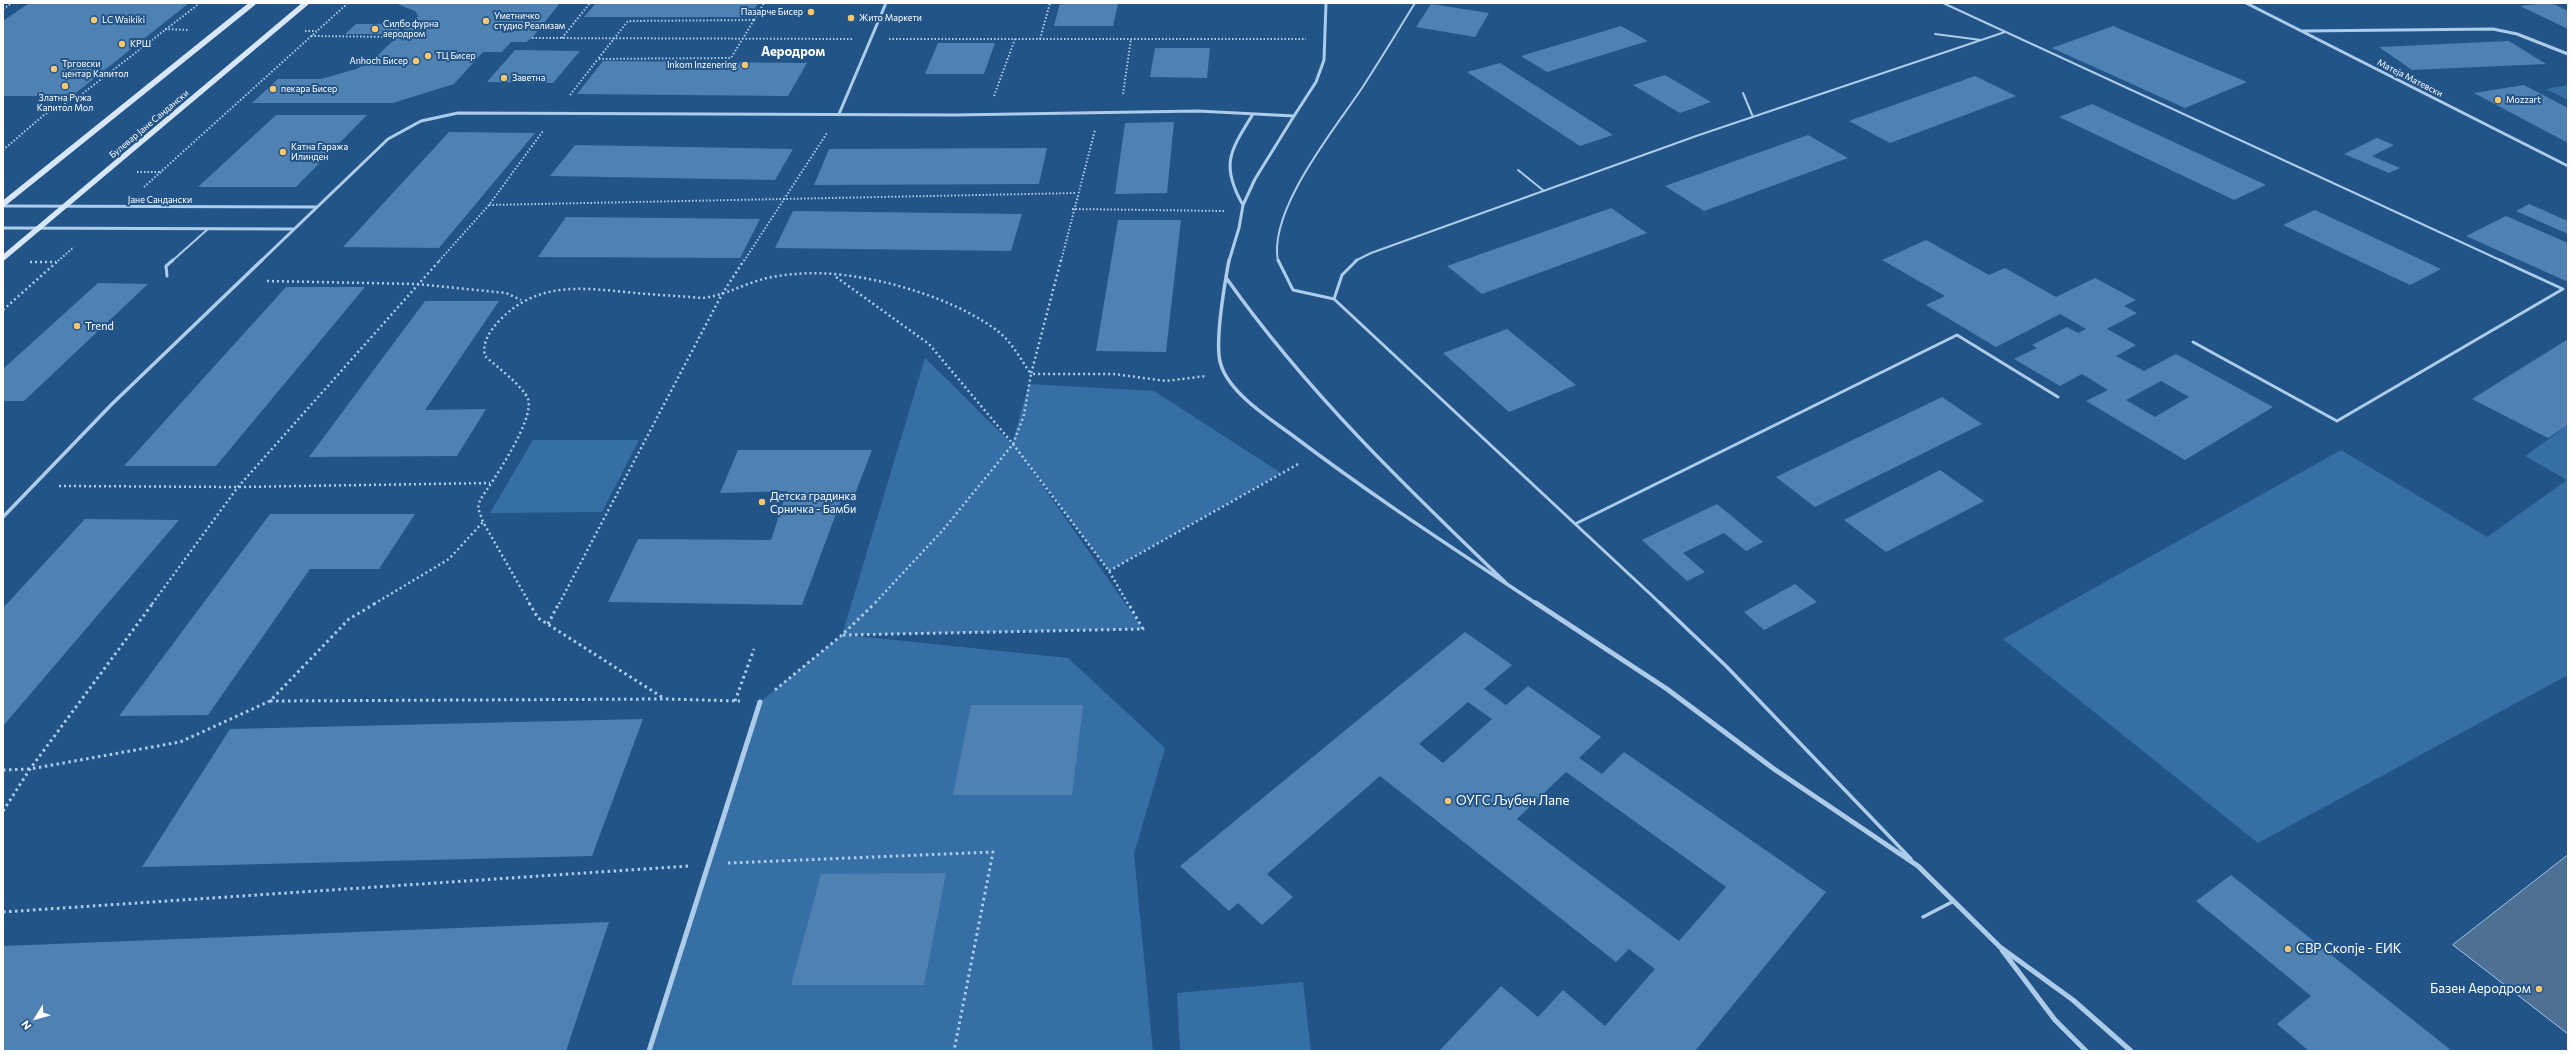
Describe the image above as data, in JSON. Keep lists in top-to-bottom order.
{
  "streets": {
    "street": ["Матеја Матевски", "Булевар Јане Сандански", "Јане Сандански"]
  },
  "crossings": [
    ["Булевар Јане Сандански", "Јане Сандански"]
  ],
  "districts": ["Аеродром"],
  "places": [
    "Пазарче Бисер",
    "Жито Маркети",
    "LC Waikiki",
    "Уметничко студио Реализам",
    "Силбо фурна аеродром",
    "КРШ",
    "ТЦ Бисер",
    "Anhoch Бисер",
    "Inkom Inzenering",
    "Трговски центар Капитол",
    "Заветна",
    "Златна Ружа Капитол Мол",
    "пекара Бисер",
    "Mozzart",
    "Катна Гаража Илинден",
    "Trend",
    "Детска градинка Срничка - Бамби",
    "ОУГС Љубен Лапе",
    "СВР Скопје - ЕИК",
    "Базен Аеродром"
  ],
  "north": "bottom left"
}
